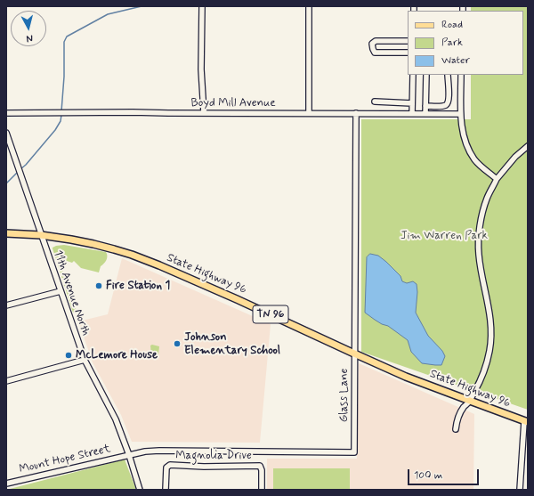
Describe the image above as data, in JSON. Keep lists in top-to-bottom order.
{
  "streets": {
    "main road": ["State Highway 96", "TN 96"],
    "street": [
      "Boyd Mill Avenue",
      "11th Avenue North",
      "Glass Lane",
      "Magnolia Drive",
      "Mount Hope Street"
    ]
  },
  "crossings": [
    ["Boyd Mill Avenue", "Glass Lane"],
    ["State Highway 96", "11th Avenue North"],
    ["State Highway 96", "Glass Lane"],
    ["11th Avenue North", "Glass Lane"],
    ["11th Avenue North", "Mount Hope Street"],
    ["Glass Lane", "Mount Hope Street"]
  ],
  "parks": ["Jim Warren Park"],
  "places": ["Fire Station 1", "Johnson Elementary School", "McLemore House"],
  "legend": ["Road", "Park", "Water"],
  "scale_bar": "100 m",
  "north": "bottom"
}
